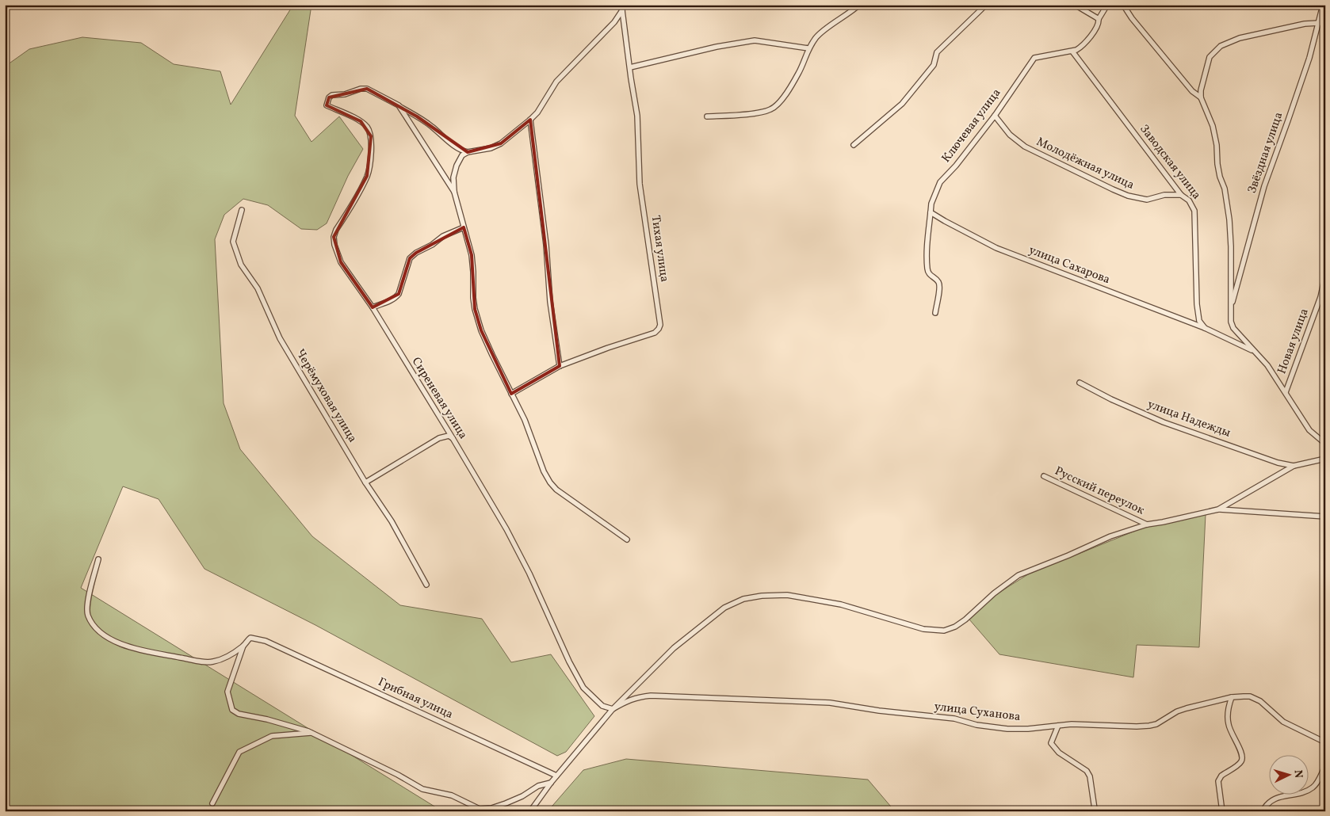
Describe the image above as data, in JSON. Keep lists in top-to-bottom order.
{
  "streets": {
    "street": [
      "Ключевая улица",
      "Звёздная улица",
      "Заводская улица",
      "Молодёжная улица",
      "Тихая улица",
      "улица Сахарова",
      "Новая улица",
      "Черёмуховая улица",
      "Сиреневая улица",
      "улица Надежды",
      "Русский переулок",
      "Грибная улица",
      "улица Суханова"
    ]
  },
  "crossings": [
    ["Ключевая улица", "Заводская улица"],
    ["Ключевая улица", "Молодёжная улица"],
    ["Ключевая улица", "улица Сахарова"],
    ["Заводская улица", "Молодёжная улица"],
    ["Заводская улица", "улица Сахарова"],
    ["Сиреневая улица", "улица Суханова"]
  ],
  "north": "right"
}
